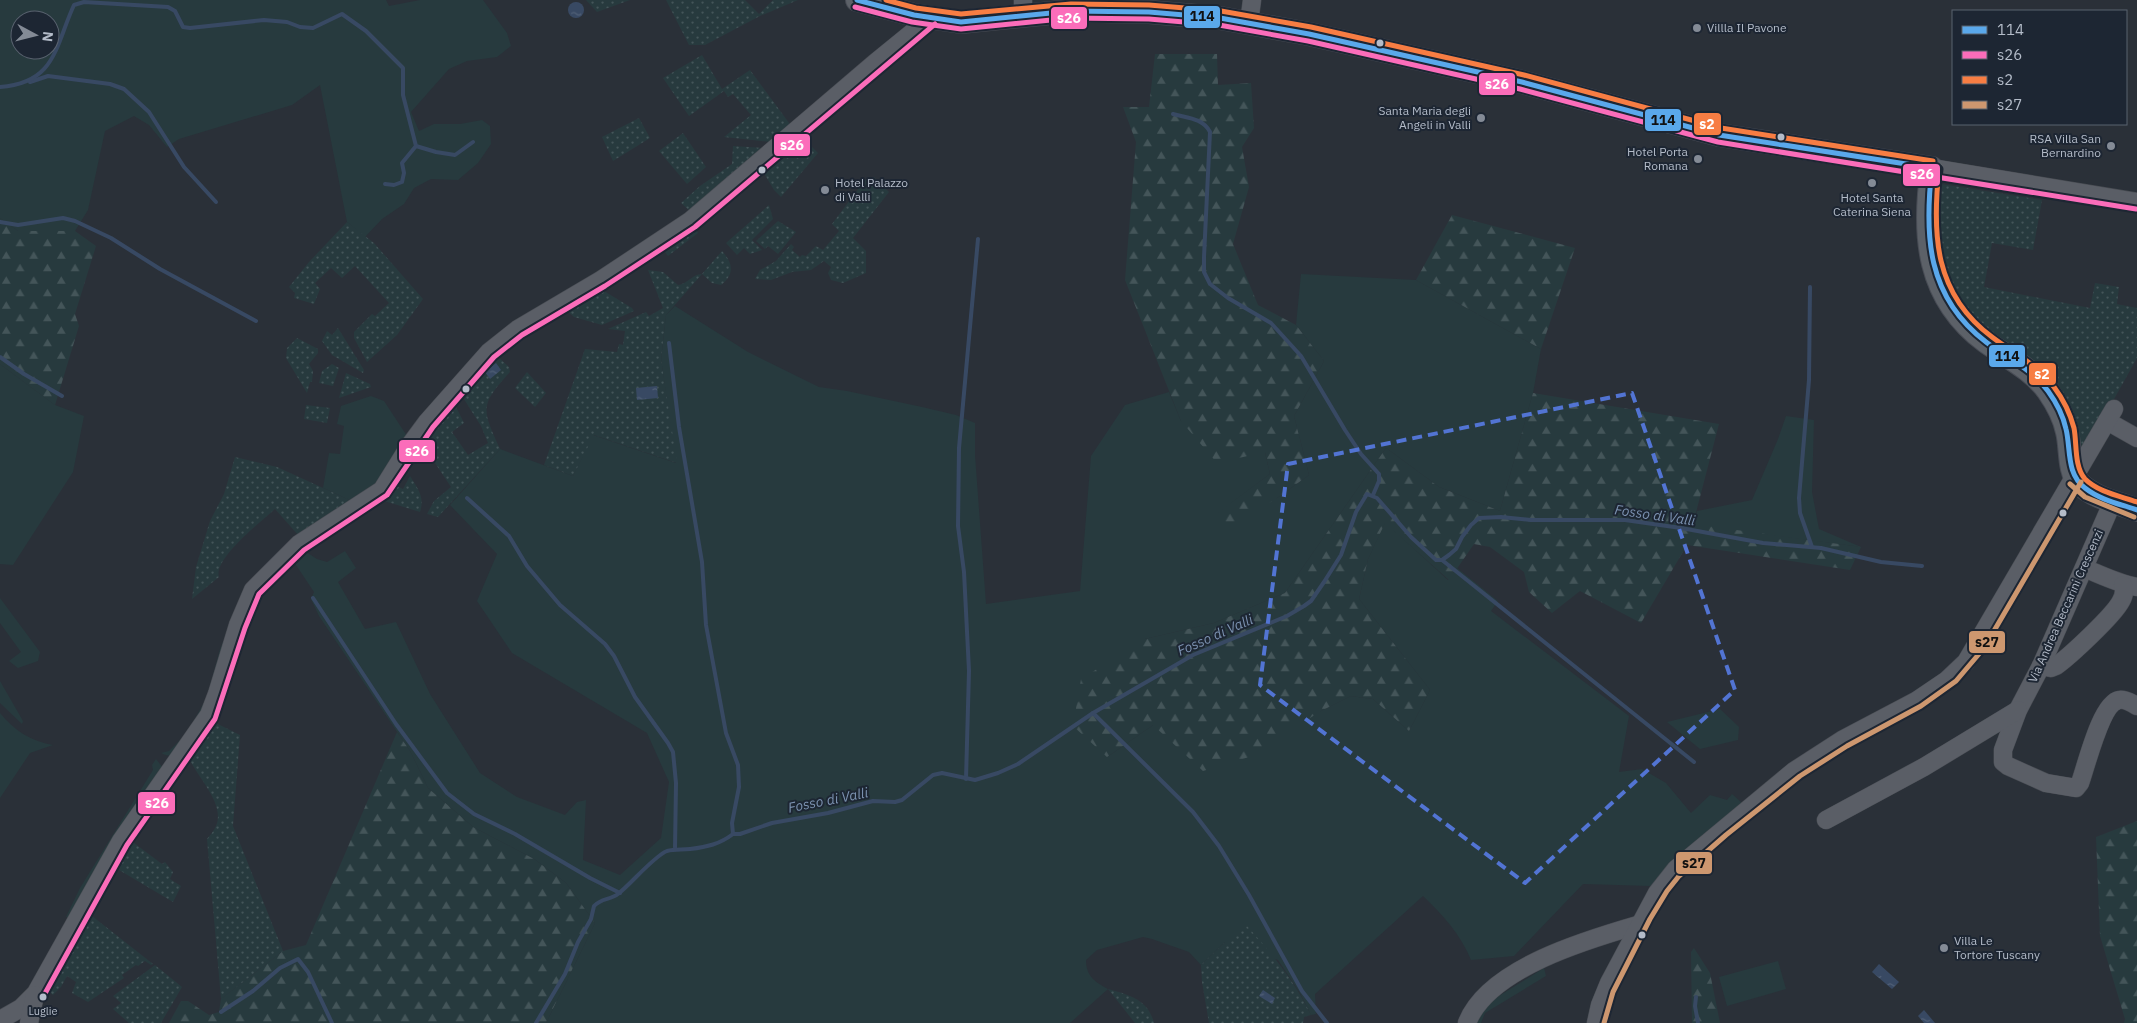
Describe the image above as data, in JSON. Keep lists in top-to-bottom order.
{
  "streets": {
    "street": ["Via Andrea Beccarini Crescenzi"]
  },
  "water": ["Fosso di Valli"],
  "places": [
    "Villla Il Pavone",
    "Santa Maria degli Angeli in Valli",
    "RSA Villa San Bernardino",
    "Hotel Porta Romana",
    "Hotel Santa Caterina Siena",
    "Hotel Palazzo di Valli",
    "Villa Le Tortore Tuscany",
    "Luglie"
  ],
  "lines": [
    "transit line 114",
    "transit line s2",
    "transit line s26",
    "transit line s27"
  ],
  "legend": [
    "114",
    "s26",
    "s2",
    "s27"
  ],
  "north": "right"
}
